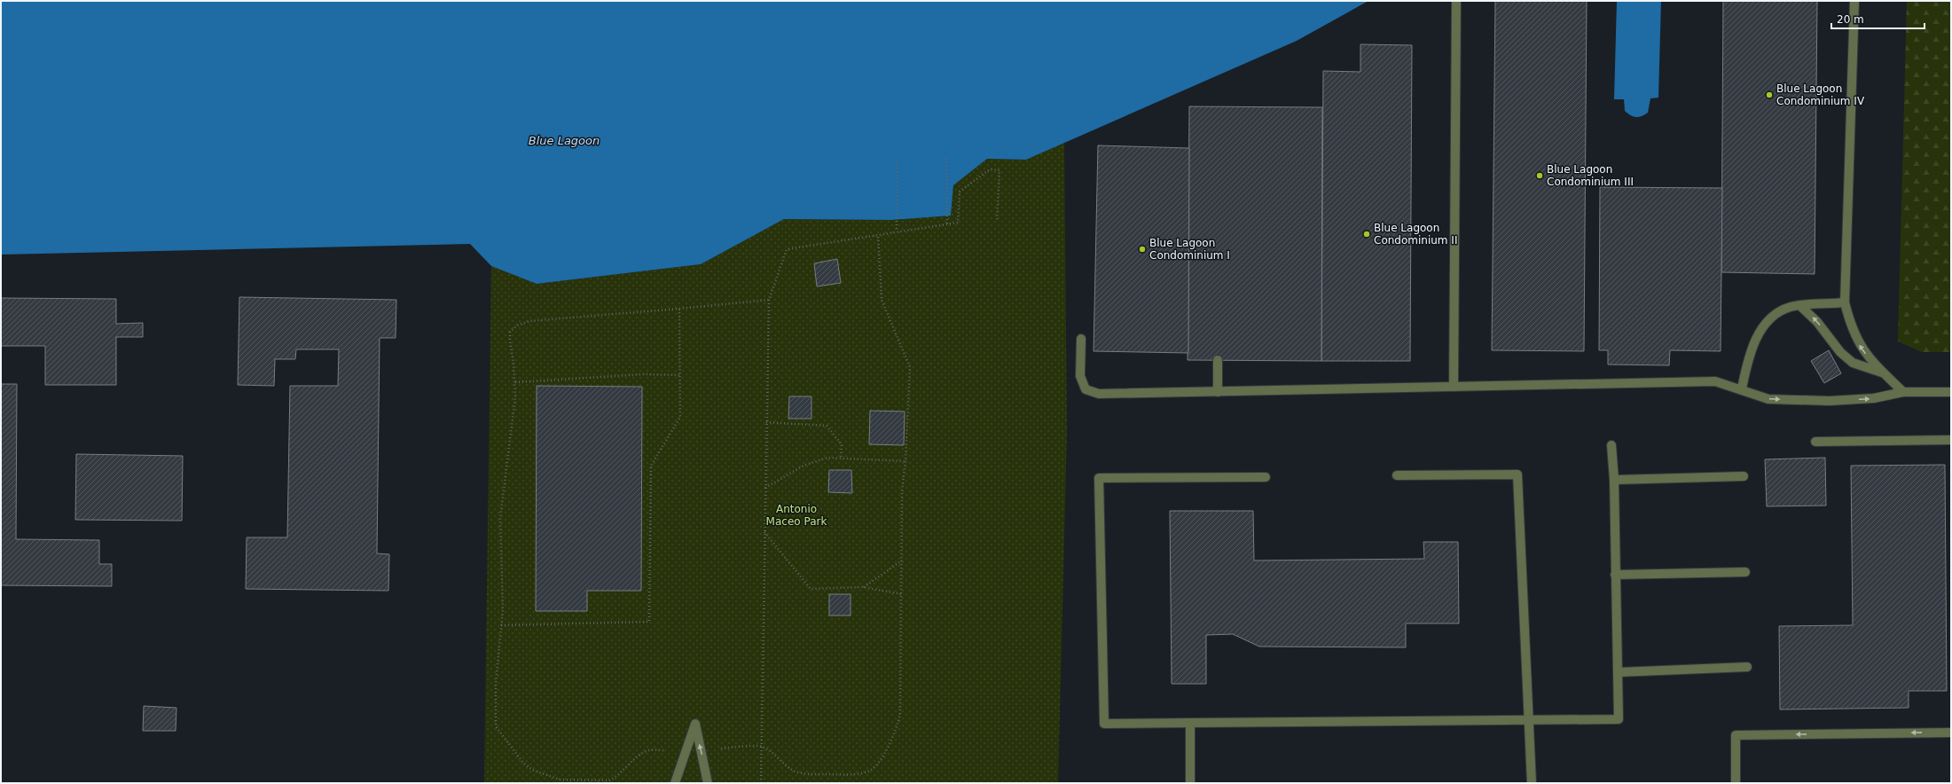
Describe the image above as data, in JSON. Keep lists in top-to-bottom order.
{
  "water": ["Blue Lagoon"],
  "parks": ["Antonio Maceo Park"],
  "places": [
    "Blue Lagoon Condominium IV",
    "Blue Lagoon Condominium III",
    "Blue Lagoon Condominium II",
    "Blue Lagoon Condominium I"
  ],
  "scale_bar": "20 m"
}
